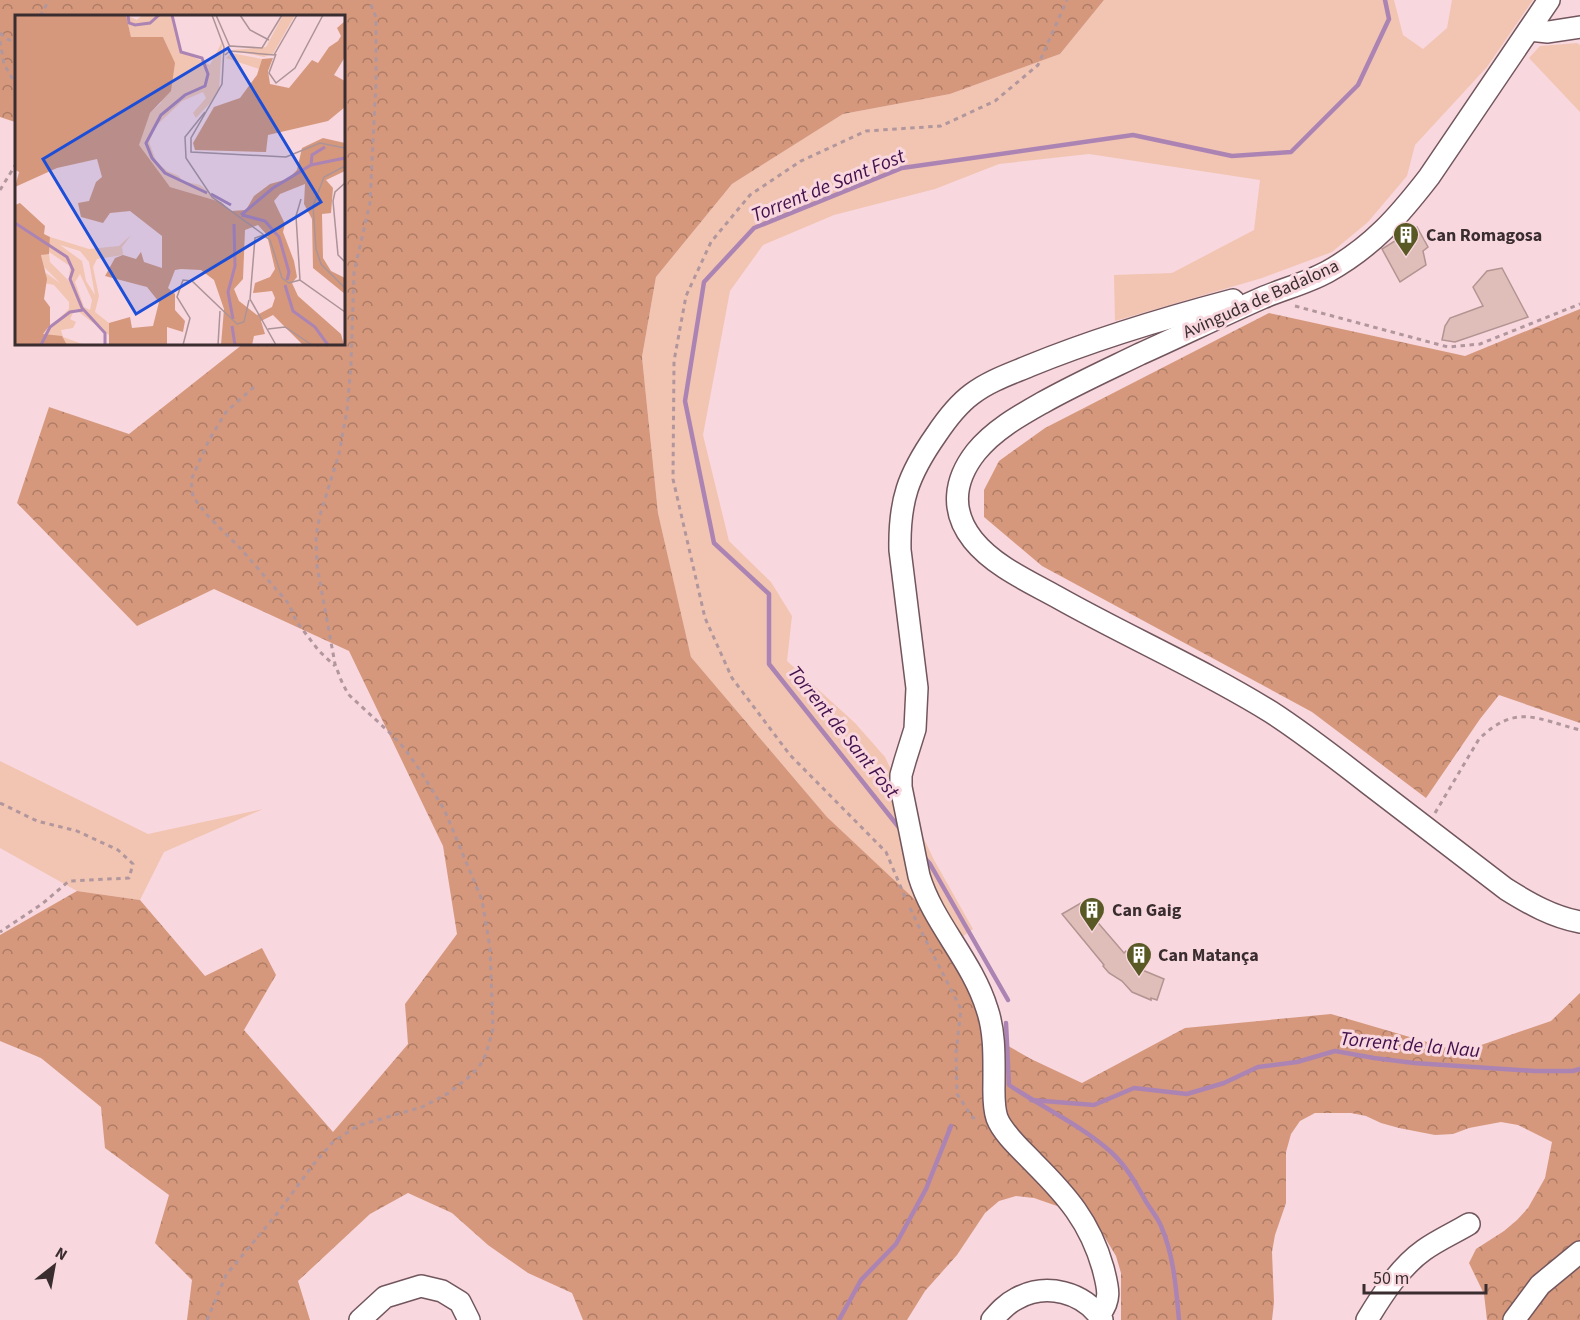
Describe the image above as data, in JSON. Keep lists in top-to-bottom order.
{
  "streets": {
    "street": ["Avinguda de Badalona"]
  },
  "water": ["Torrent de Sant Fost", "Torrent de la Nau"],
  "places": {
    "building": ["Can Romagosa", "Can Gaig", "Can Matança"]
  },
  "scale_bar": "50 m",
  "north": "top right"
}
